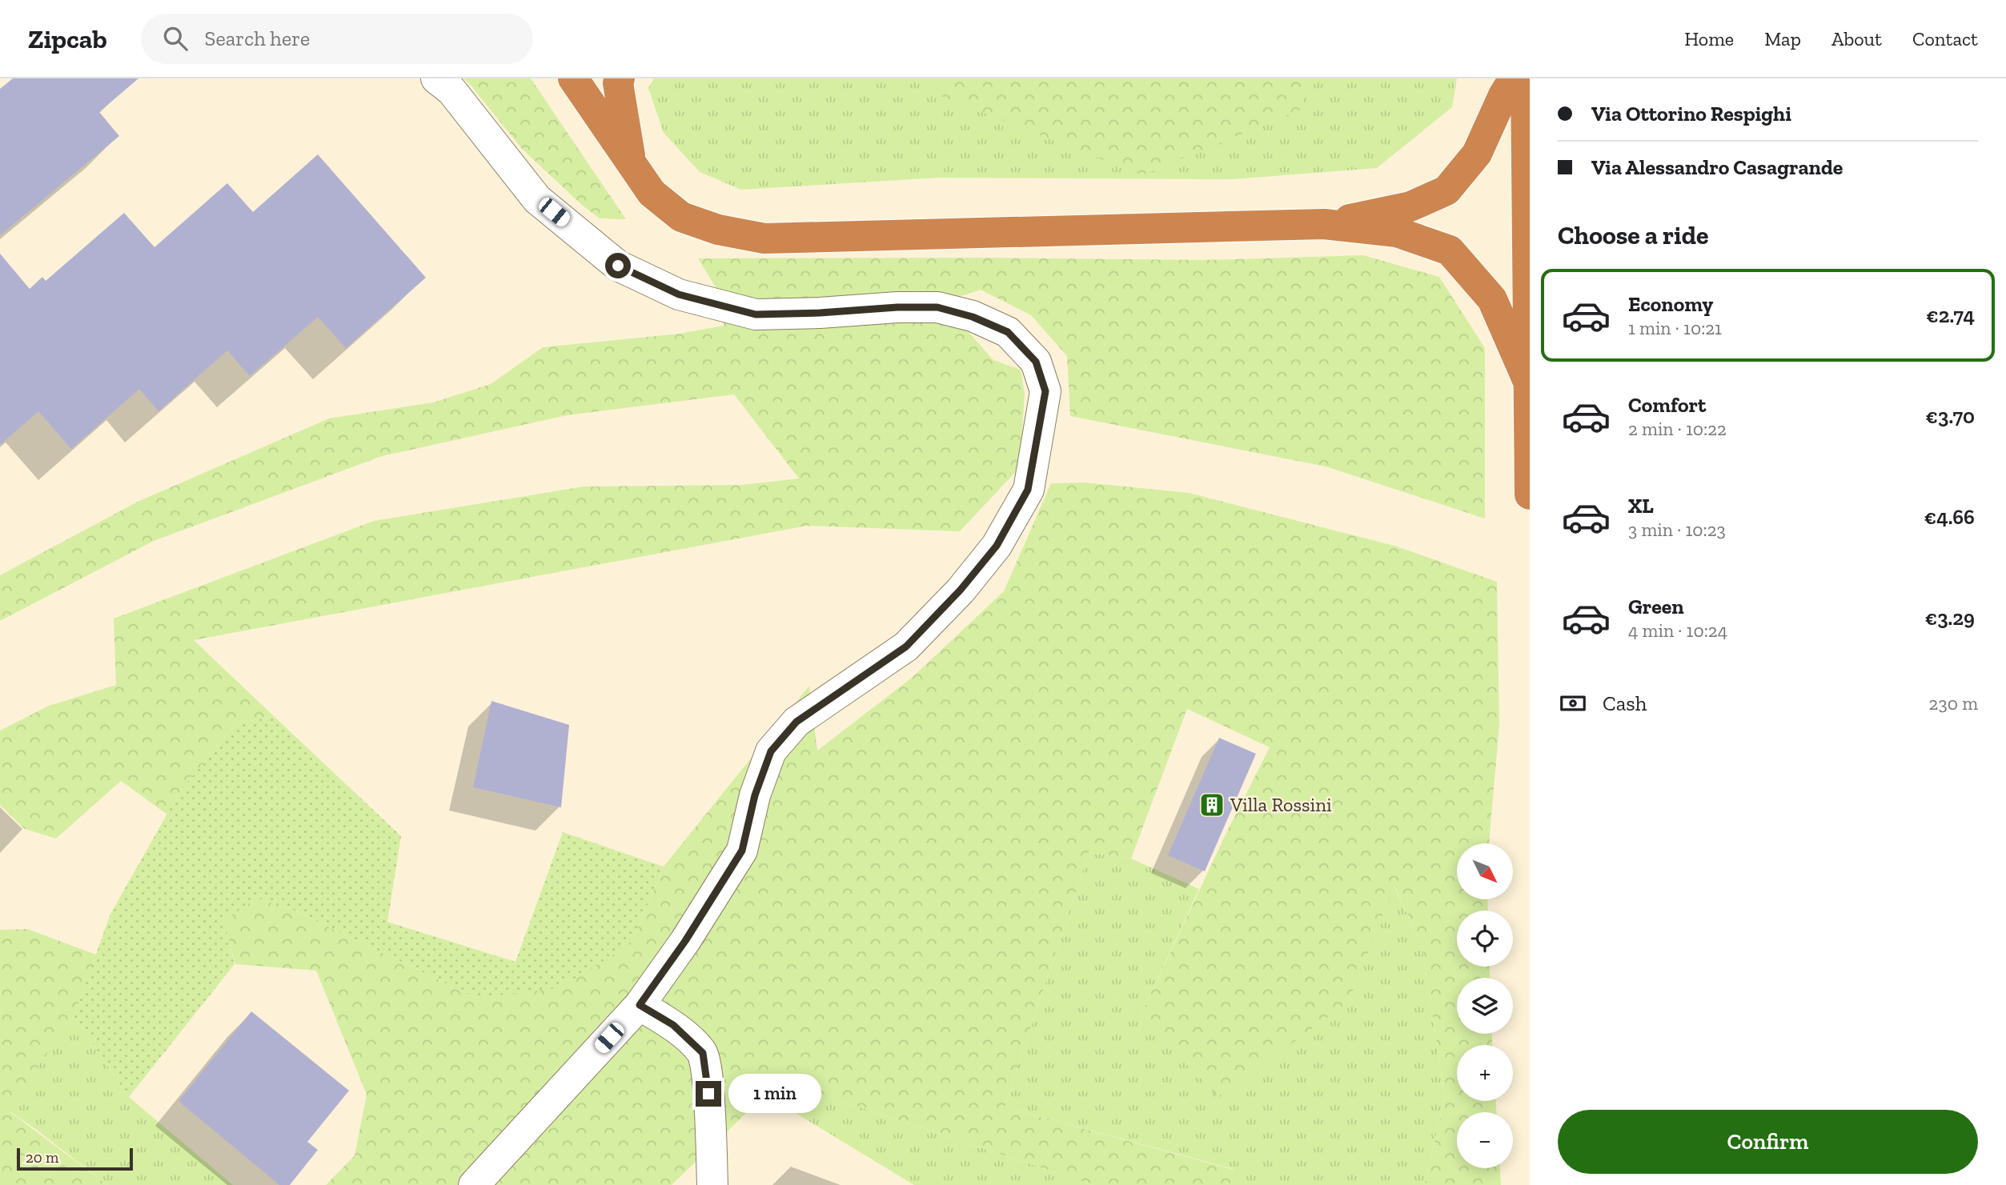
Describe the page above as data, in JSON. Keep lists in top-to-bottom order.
{
  "places": {
    "building": ["Villa Rossini"]
  },
  "scale_bar": "20 m",
  "north": "bottom right",
  "page": {
    "header": "Zipcab",
    "search": "Search here",
    "nav": [
      "Home",
      "Map",
      "About",
      "Contact"
    ],
    "banner": ["Via Ottorino Respighi", "Via Alessandro Casagrande"],
    "heading": "Choose a ride",
    "list": [
      {
        "name": "Economy",
        "note": "1 min · 10:21",
        "value": "€2.74"
      },
      {
        "name": "Comfort",
        "note": "2 min · 10:22",
        "value": "€3.70"
      },
      {
        "name": "XL",
        "note": "3 min · 10:23",
        "value": "€4.66"
      },
      {
        "name": "Green",
        "note": "4 min · 10:24",
        "value": "€3.29"
      }
    ],
    "pay": ["Cash", "230 m"],
    "map_buttons": ["+", "−"],
    "bubble": "1 min",
    "buttons": "Confirm",
    "scale": "20 m"
  }
}
